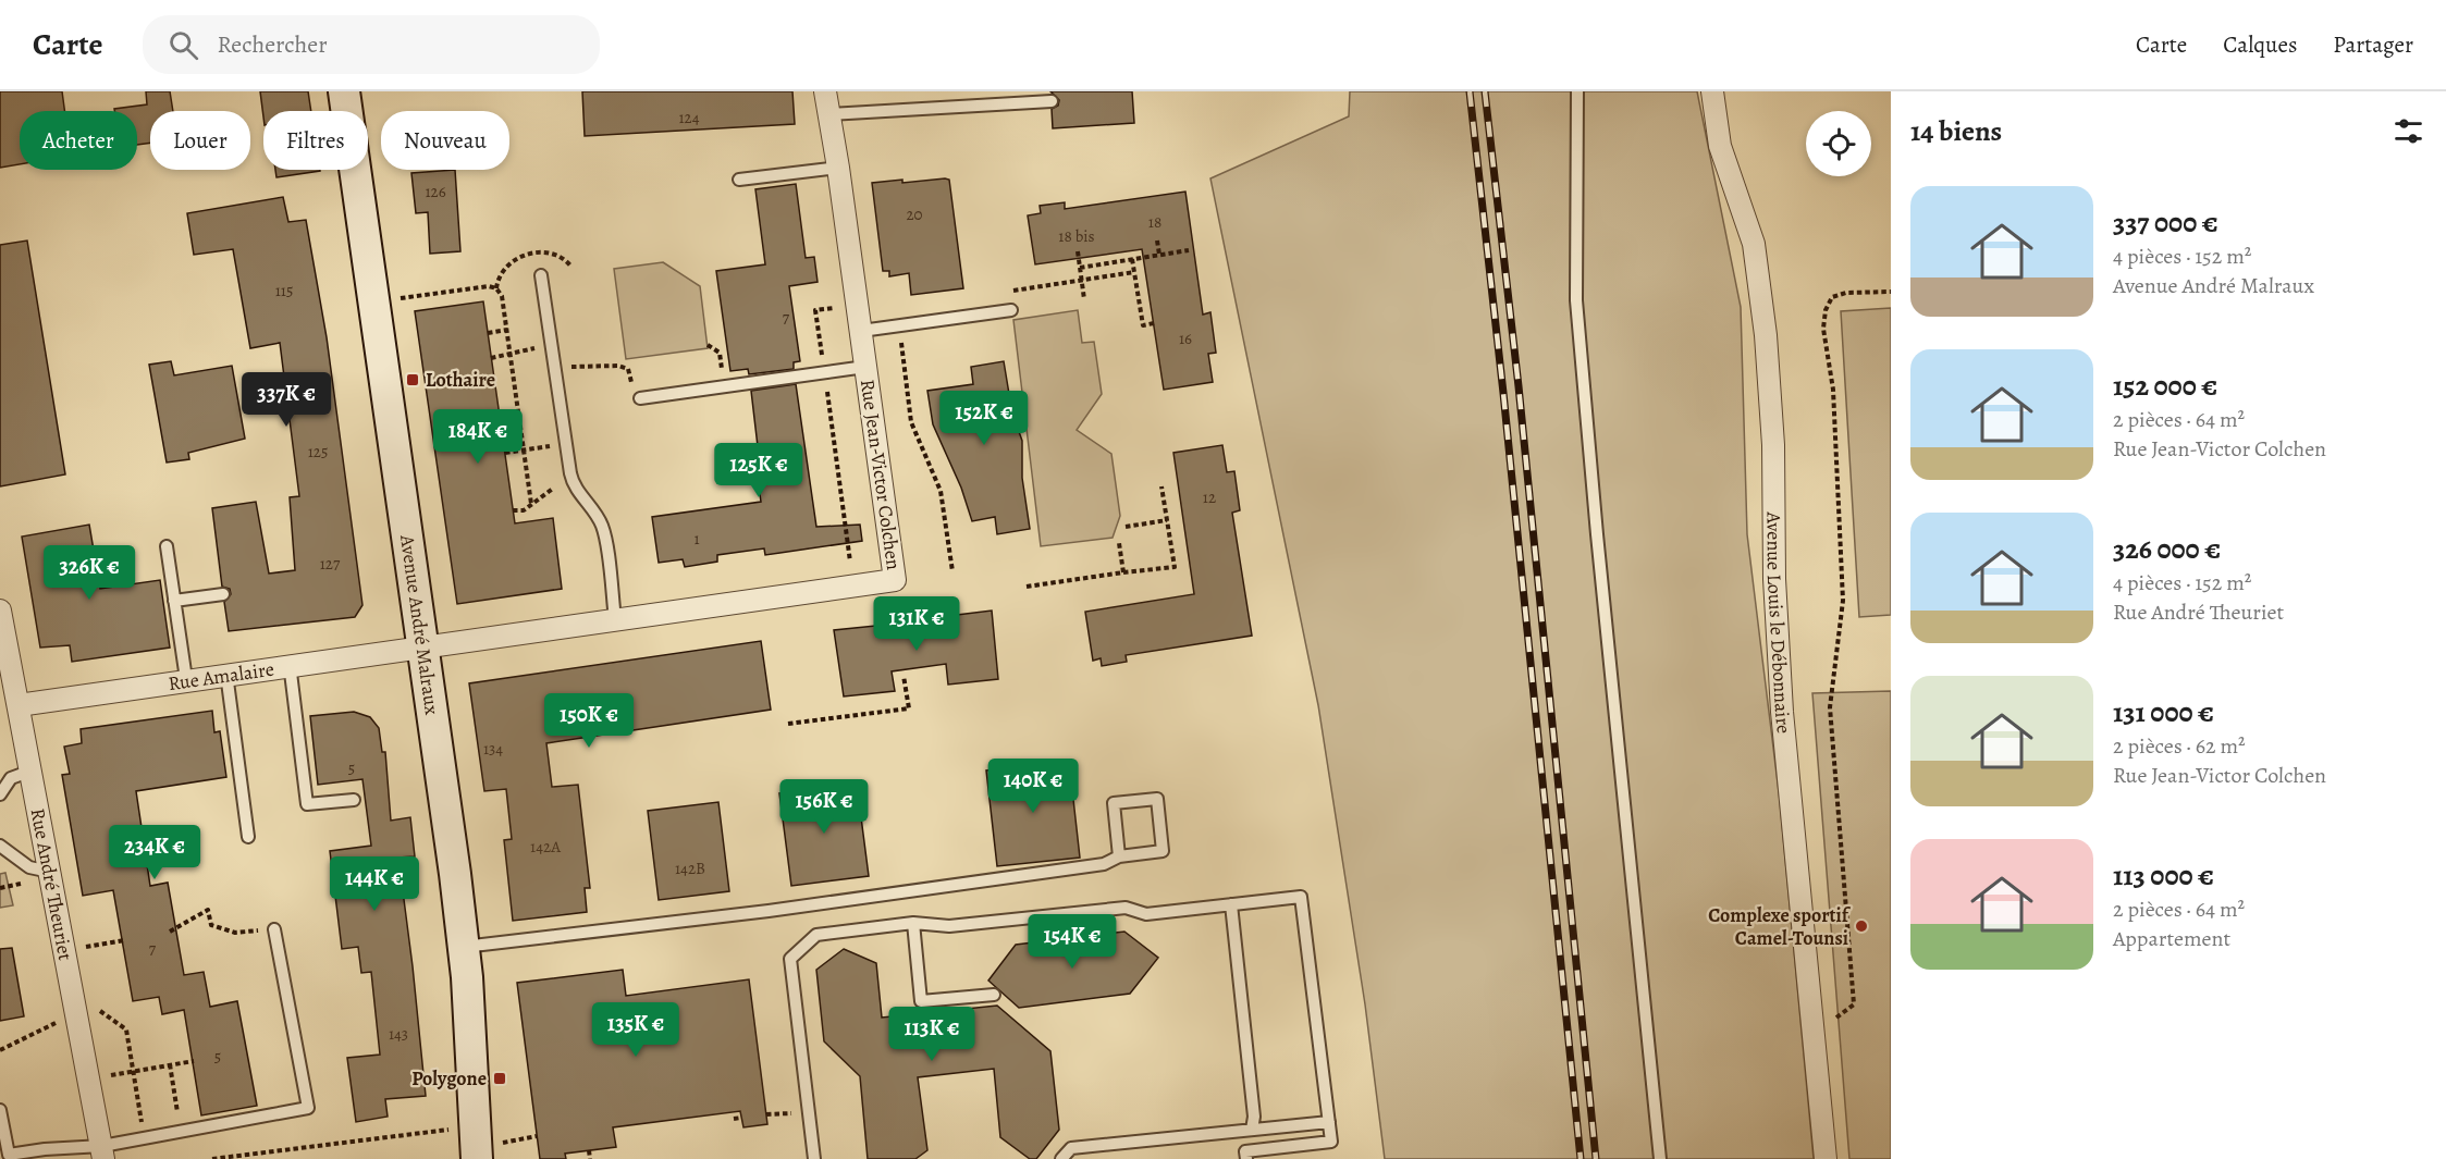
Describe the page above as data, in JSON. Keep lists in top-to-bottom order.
{
  "streets": {
    "main road": ["Avenue André Malraux"],
    "street": [
      "Rue Jean-Victor Colchen",
      "Avenue Louis le Débonnaire",
      "Rue Amalaire",
      "Rue André Theuriet"
    ]
  },
  "crossings": [
    ["Rue Jean-Victor Colchen", "Avenue André Malraux"],
    ["Rue Jean-Victor Colchen", "Rue Amalaire"],
    ["Avenue André Malraux", "Rue Amalaire"],
    ["Rue Amalaire", "Rue André Theuriet"]
  ],
  "places": {
    "transit": ["Lothaire", "Polygone"],
    "other": ["Complexe sportif Camel-Tounsi"]
  },
  "house_numbers": [
    "124",
    "126",
    "20",
    "18",
    "18 bis",
    "115",
    "7",
    "16",
    "125",
    "12",
    "1",
    "127",
    "134",
    "5",
    "142A",
    "142B",
    "7",
    "143",
    "5"
  ],
  "page": {
    "header": "Carte",
    "search": "Rechercher",
    "nav": ["Carte", "Calques", "Partager"],
    "heading": "14 biens",
    "chip": [
      "Acheter",
      "Louer",
      "Filtres",
      "Nouveau"
    ],
    "list": [
      {
        "name": "337 000 €",
        "note": "4 pièces · 152 m² · Avenue André Malraux"
      },
      {
        "name": "152 000 €",
        "note": "2 pièces · 64 m² · Rue Jean-Victor Colchen"
      },
      {
        "name": "326 000 €",
        "note": "4 pièces · 152 m² · Rue André Theuriet"
      },
      {
        "name": "131 000 €",
        "note": "2 pièces · 62 m² · Rue Jean-Victor Colchen"
      },
      {
        "name": "113 000 €",
        "note": "2 pièces · 64 m² · Appartement"
      }
    ],
    "price": [
      "337K €",
      "152K €",
      "184K €",
      "125K €",
      "326K €",
      "131K €",
      "150K €",
      "140K €",
      "156K €",
      "234K €",
      "144K €",
      "154K €",
      "135K €",
      "113K €"
    ]
  }
}
